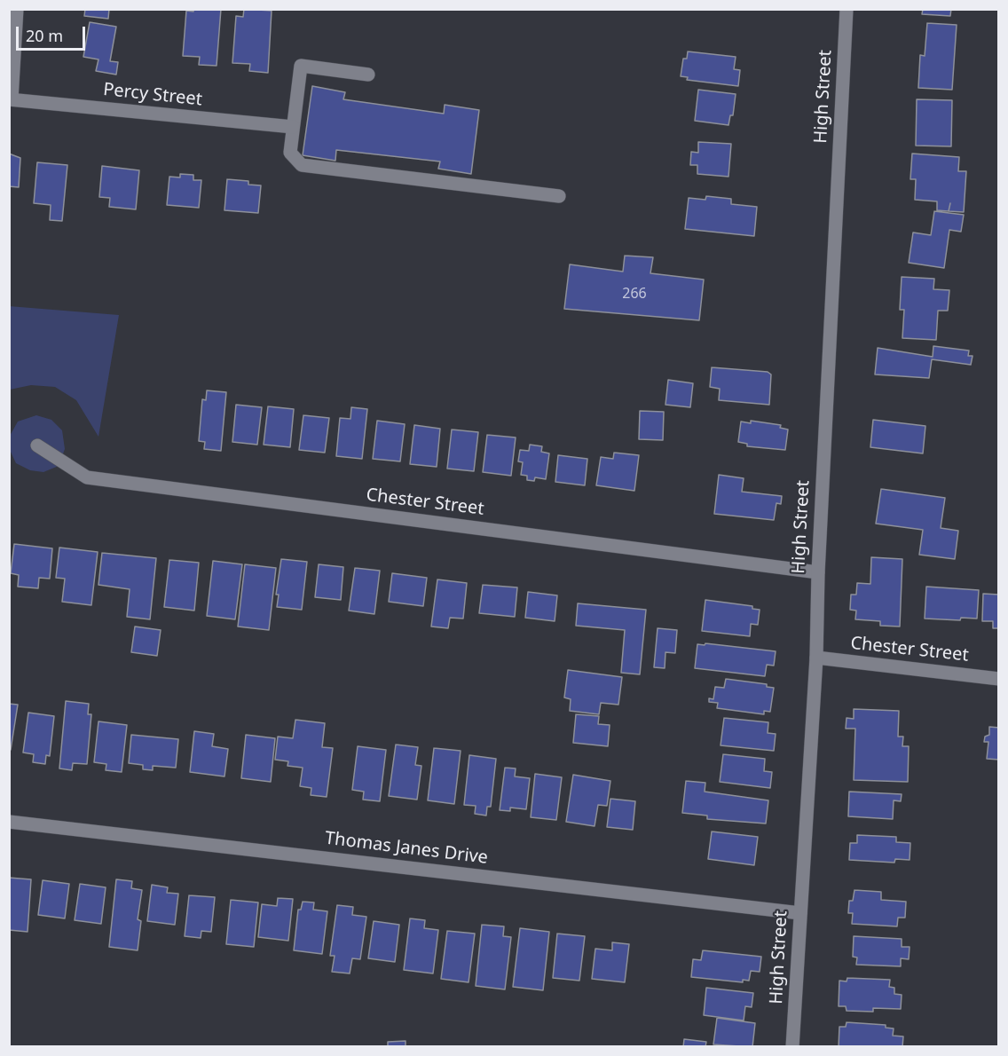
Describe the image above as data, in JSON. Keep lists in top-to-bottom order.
{
  "streets": {
    "street": [
      "Percy Street",
      "High Street",
      "Chester Street",
      "Thomas Janes Drive"
    ]
  },
  "crossings": [
    ["High Street", "Chester Street"],
    ["High Street", "Thomas Janes Drive"]
  ],
  "house_numbers": ["266"],
  "scale_bar": "20 m"
}
